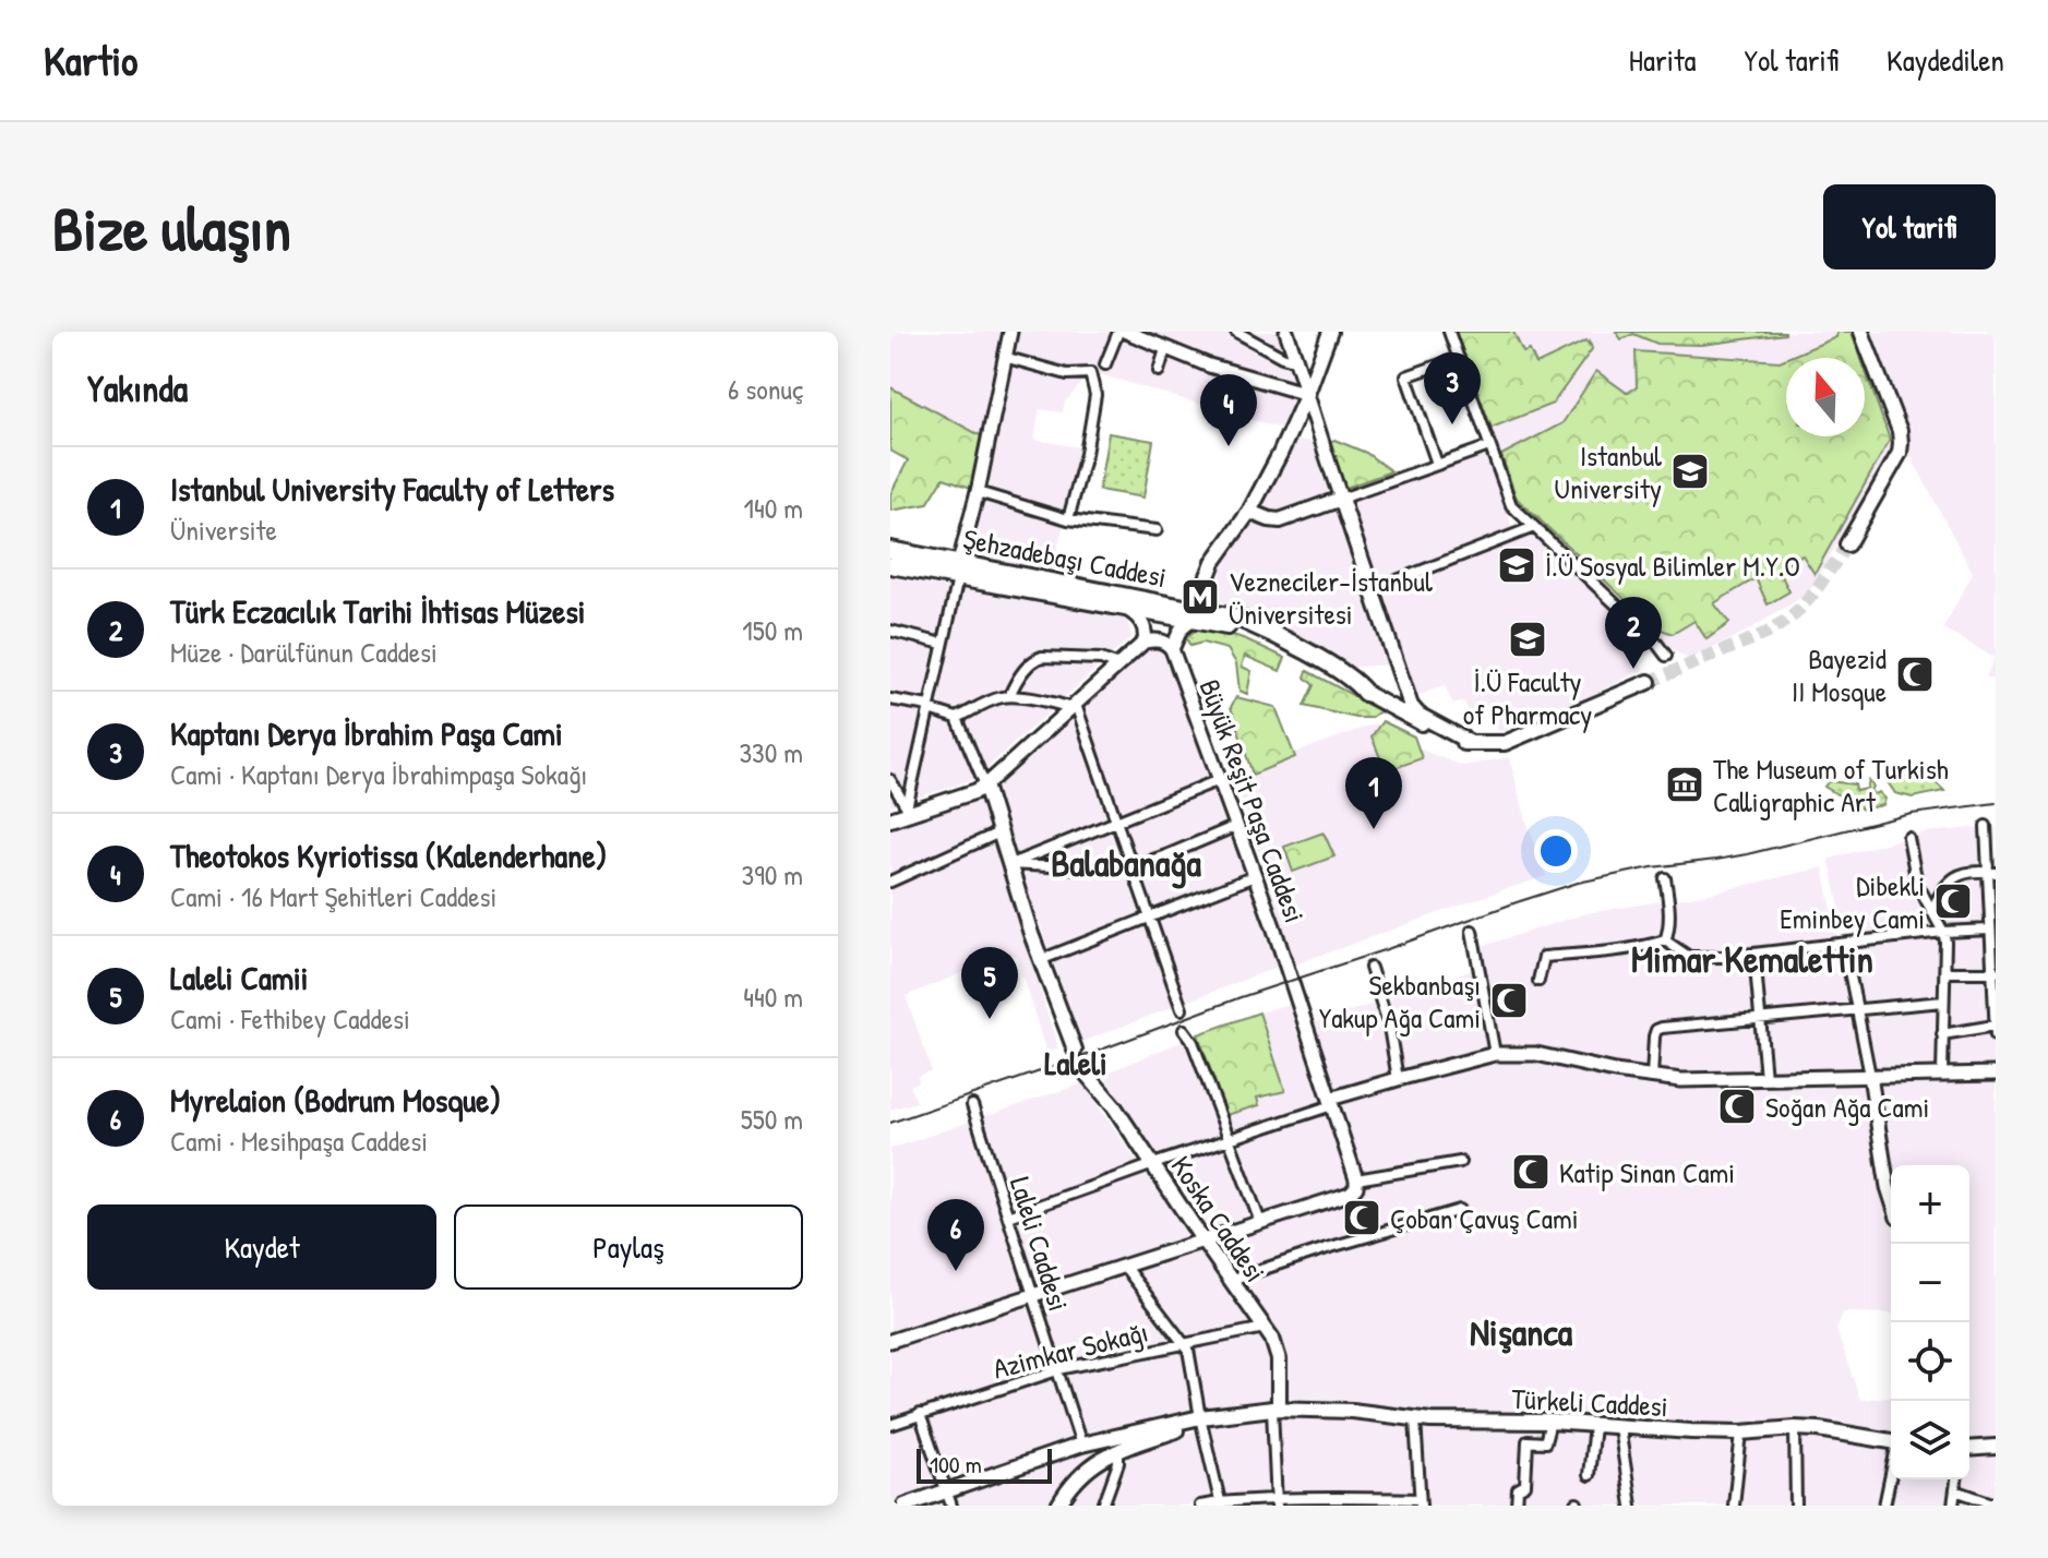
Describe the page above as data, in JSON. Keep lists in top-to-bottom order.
{
  "streets": {
    "main road": ["Şehzadebaşı Caddesi", "Koska Caddesi", "Türkeli Caddesi"],
    "street": ["Büyük Reşit Paşa Caddesi", "Laleli Caddesi", "Azimkar Sokağı"]
  },
  "crossings": [
    ["Koska Caddesi", "Azimkar Sokağı"],
    ["Koska Caddesi", "Türkeli Caddesi"],
    ["Laleli Caddesi", "Azimkar Sokağı"]
  ],
  "districts": [
    "Balabanağa",
    "Mimar Kemalettin",
    "Laleli",
    "Nişanca"
  ],
  "places": {
    "school or university": ["Istanbul University", "İ.Ü Sosyal Bilimler M.Y.O", "İ.Ü Faculty of Pharmacy"],
    "metro station": ["Vezneciler-İstanbul Üniversitesi"],
    "mosque": [
      "Bayezid II Mosque",
      "Dibekli Eminbey Cami",
      "Sekbanbaşı Yakup Ağa Cami",
      "Soğan Ağa Cami",
      "Katip Sinan Cami",
      "Çoban Çavuş Cami"
    ],
    "museum": ["The Museum of Turkish Calligraphic Art"]
  },
  "scale_bar": "100 m",
  "north": "top",
  "page": {
    "header": "Kartio",
    "nav": ["Harita", "Yol tarifi", "Kaydedilen"],
    "buttons": [
      "Yol tarifi",
      ["Kaydet", "Paylaş"]
    ],
    "title": "Bize ulaşın",
    "heading": ["Yakında", "6 sonuç"],
    "pins": [
      "3",
      "4",
      "2",
      "1",
      "5",
      "6"
    ],
    "list": [
      {
        "mark": "1",
        "name": "Istanbul University Faculty of Letters",
        "note": "Üniversite",
        "value": "140 m"
      },
      {
        "mark": "2",
        "name": "Türk Eczacılık Tarihi İhtisas Müzesi",
        "note": "Müze · Darülfünun Caddesi",
        "value": "150 m"
      },
      {
        "mark": "3",
        "name": "Kaptanı Derya İbrahim Paşa Cami",
        "note": "Cami · Kaptanı Derya İbrahimpaşa Sokağı",
        "value": "330 m"
      },
      {
        "mark": "4",
        "name": "Theotokos Kyriotissa (Kalenderhane)",
        "note": "Cami · 16 Mart Şehitleri Caddesi",
        "value": "390 m"
      },
      {
        "mark": "5",
        "name": "Laleli Camii",
        "note": "Cami · Fethibey Caddesi",
        "value": "440 m"
      },
      {
        "mark": "6",
        "name": "Myrelaion (Bodrum Mosque)",
        "note": "Cami · Mesihpaşa Caddesi",
        "value": "550 m"
      }
    ],
    "map_buttons": ["+", "−"],
    "scale": "100 m"
  }
}
